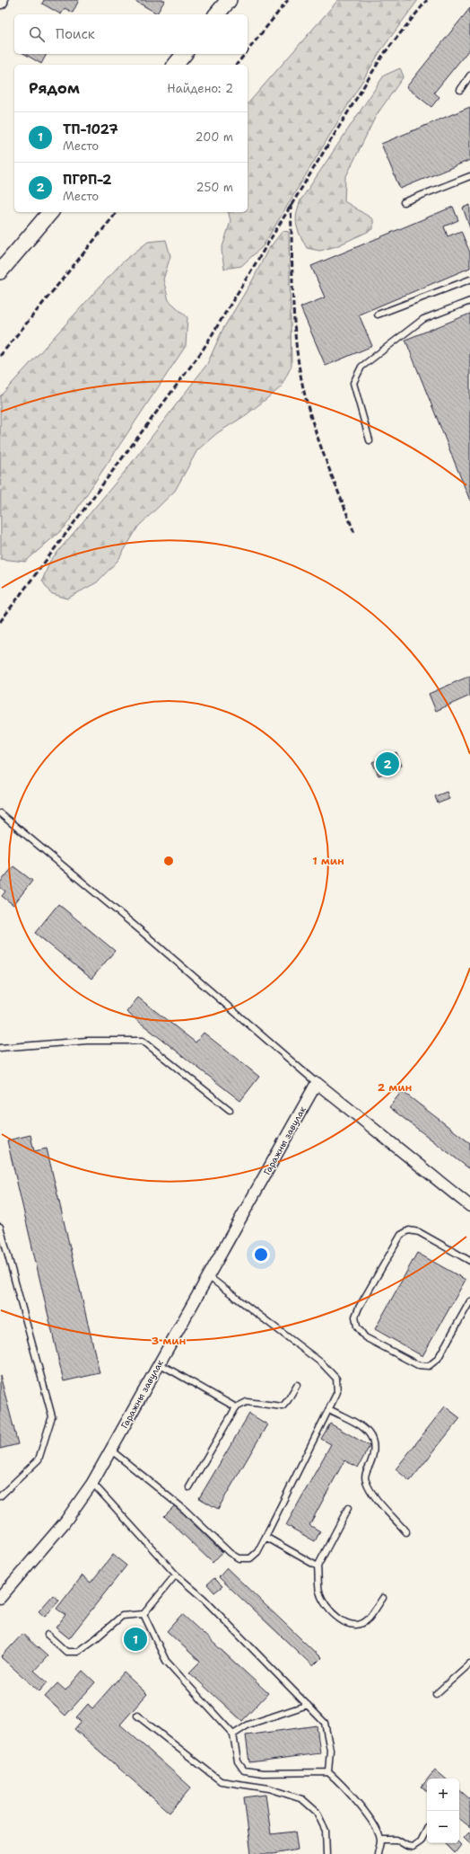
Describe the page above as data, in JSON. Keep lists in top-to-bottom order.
{
  "streets": {
    "street": ["Гаражны завулак"]
  },
  "page": {
    "search": "Поиск",
    "heading": ["Рядом", "Найдено: 2"],
    "list": [
      {
        "mark": "1",
        "name": "ТП-1027",
        "note": "Место",
        "value": "200 m"
      },
      {
        "mark": "2",
        "name": "ПГРП-2",
        "note": "Место",
        "value": "250 m"
      }
    ],
    "pins": ["2", "1"],
    "map_buttons": ["+", "−"]
  },
  "rings": ["1 мин", "2 мин", "3 мин"]
}
